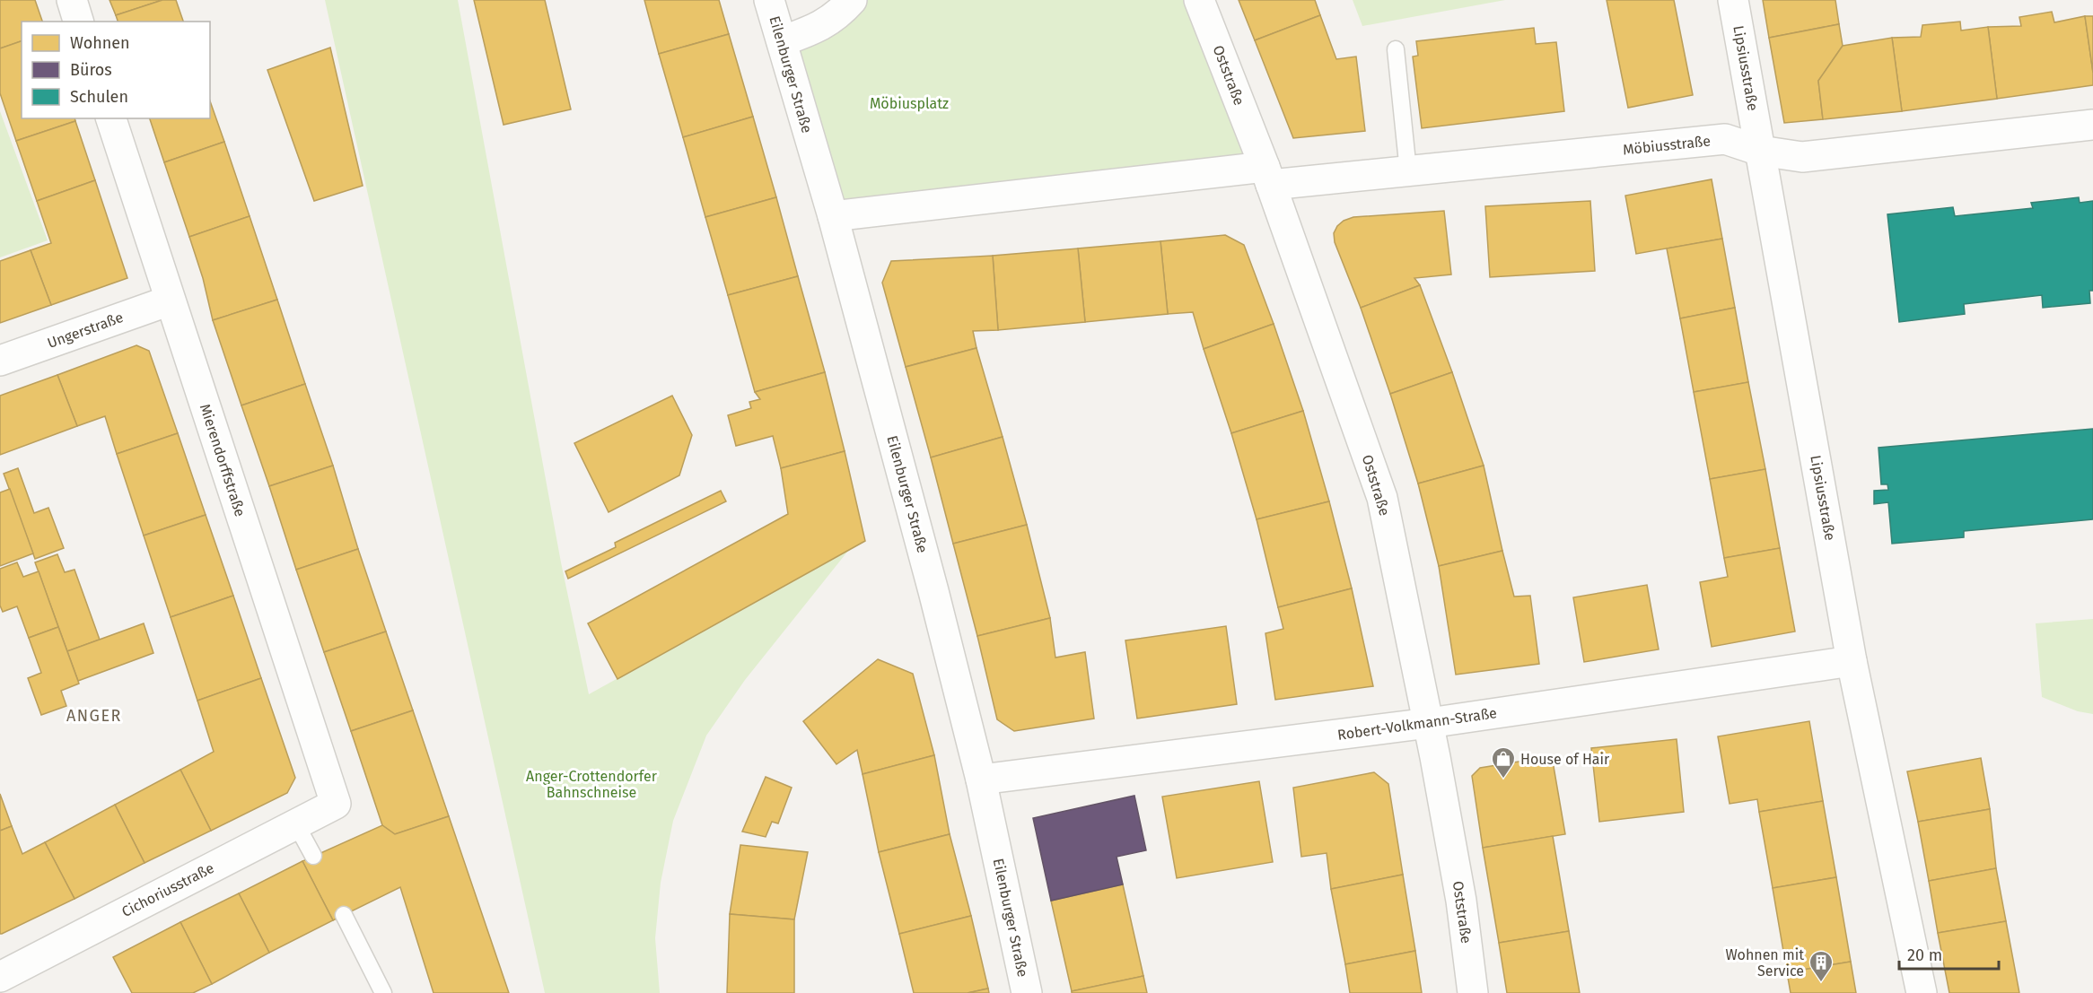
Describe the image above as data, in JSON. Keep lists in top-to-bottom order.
{
  "streets": {
    "street": [
      "Lipsiusstraße",
      "Eilenburger Straße",
      "Oststraße",
      "Möbiusstraße",
      "Ungerstraße",
      "Mierendorffstraße",
      "Robert-Volkmann-Straße",
      "Cichoriusstraße"
    ]
  },
  "crossings": [
    ["Lipsiusstraße", "Möbiusstraße"],
    ["Lipsiusstraße", "Robert-Volkmann-Straße"],
    ["Eilenburger Straße", "Robert-Volkmann-Straße"],
    ["Oststraße", "Möbiusstraße"],
    ["Oststraße", "Robert-Volkmann-Straße"],
    ["Ungerstraße", "Mierendorffstraße"],
    ["Mierendorffstraße", "Cichoriusstraße"]
  ],
  "districts": ["ANGER"],
  "parks": ["Möbiusplatz", "Anger-Crottendorfer Bahnschneise"],
  "places": {
    "shop": ["House of Hair"],
    "building": ["Wohnen mit Service"]
  },
  "legend": ["Wohnen", "Büros", "Schulen"],
  "scale_bar": "20 m"
}
